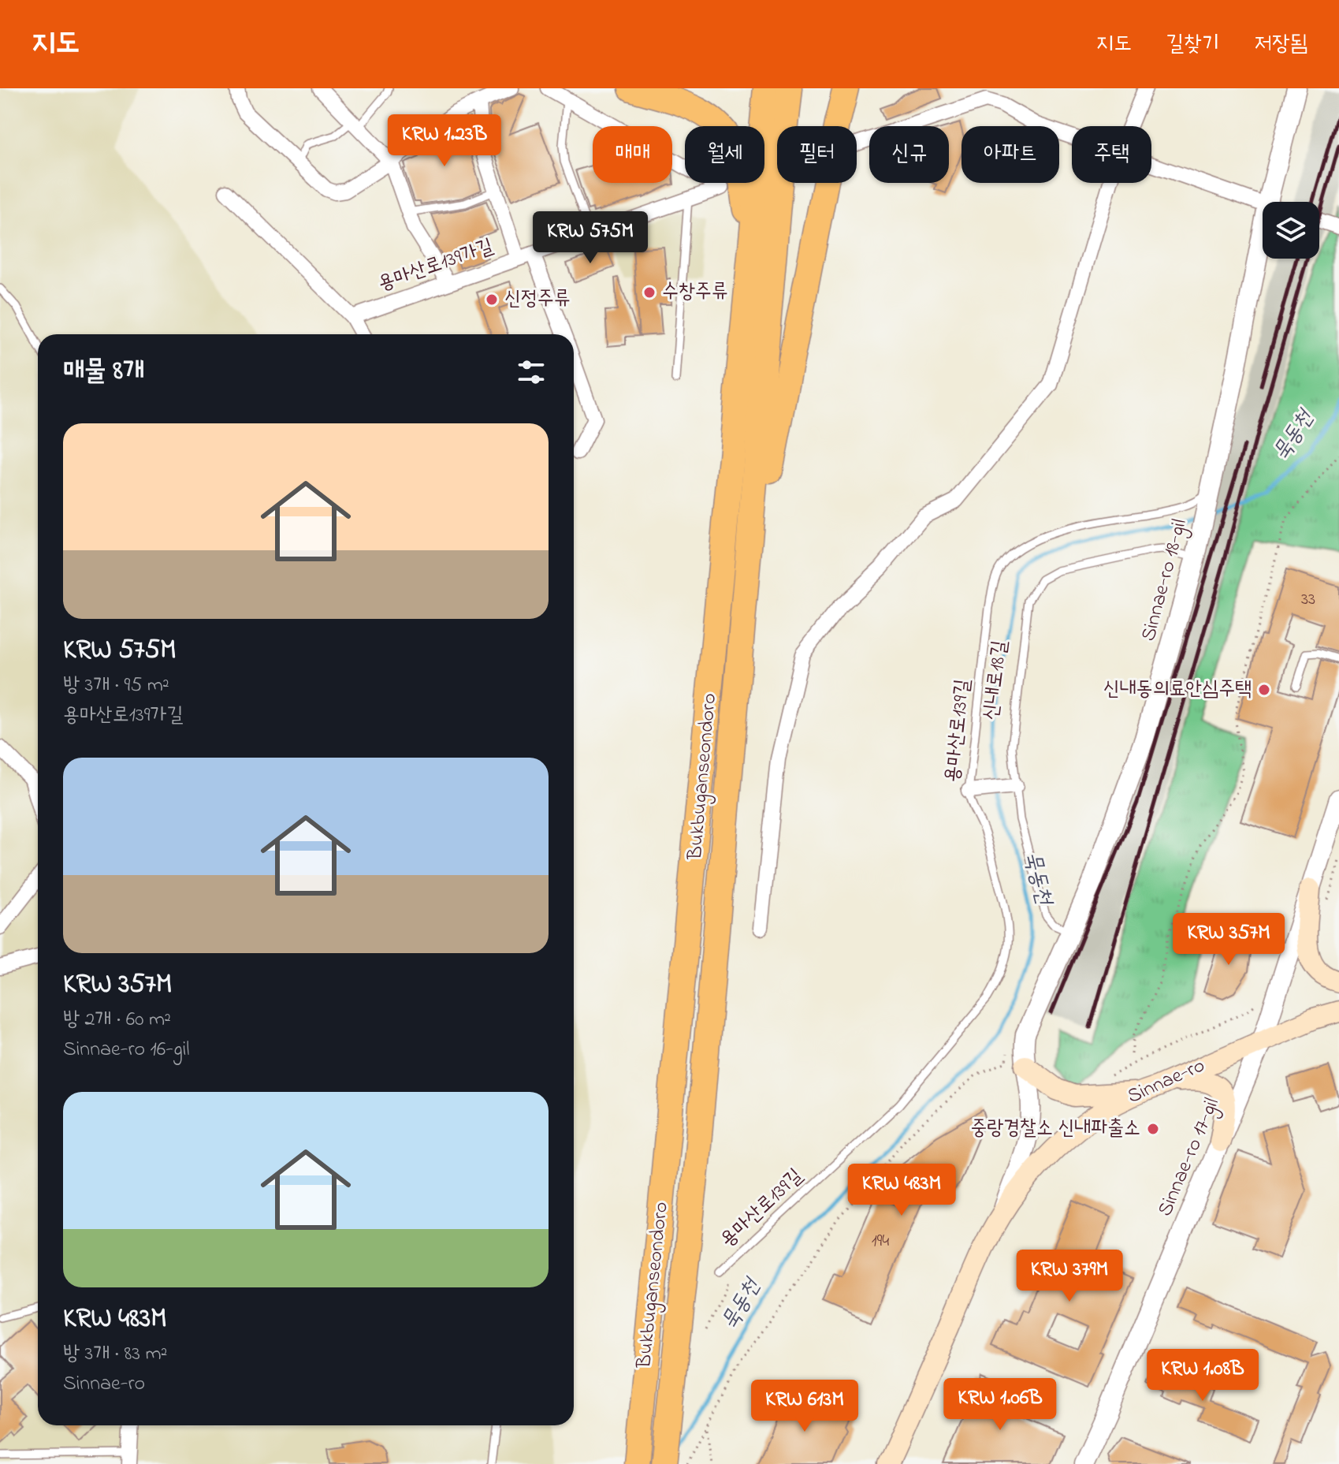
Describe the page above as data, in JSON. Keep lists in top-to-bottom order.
{
  "streets": {
    "highway": ["Bukbuganseondoro"],
    "main road": ["Sinnae-ro"],
    "street": ["용마산로139가길", "Sinnae-ro 18-gil", "Sinnae-ro 17-gil"],
    "lane": ["신내로18길", "용마산로139길"]
  },
  "crossings": [
    ["Sinnae-ro 18-gil", "신내로18길"],
    ["Sinnae-ro 18-gil", "용마산로139길"],
    ["Sinnae-ro", "Sinnae-ro 17-gil"]
  ],
  "water": ["묵동천"],
  "places": [
    "수창주류",
    "신정주류",
    "신내동의료안심주택",
    "중랑경찰소 신내파출소"
  ],
  "house_numbers": ["33", "194"],
  "page": {
    "header": "지도",
    "nav": ["지도", "길찾기", "저장됨"],
    "price": [
      "KRW 1.23B",
      "KRW 575M",
      "KRW 357M",
      "KRW 483M",
      "KRW 379M",
      "KRW 1.08B",
      "KRW 1.06B",
      "KRW 613M"
    ],
    "chip": [
      "매매",
      "월세",
      "필터",
      "신규",
      "아파트",
      "주택"
    ],
    "heading": "매물 8개",
    "list": [
      {
        "name": "KRW 575M",
        "note": "방 3개 · 95 m² · 용마산로139가길"
      },
      {
        "name": "KRW 357M",
        "note": "방 2개 · 60 m² · Sinnae-ro 16-gil"
      },
      {
        "name": "KRW 483M",
        "note": "방 3개 · 83 m² · Sinnae-ro"
      }
    ]
  }
}
